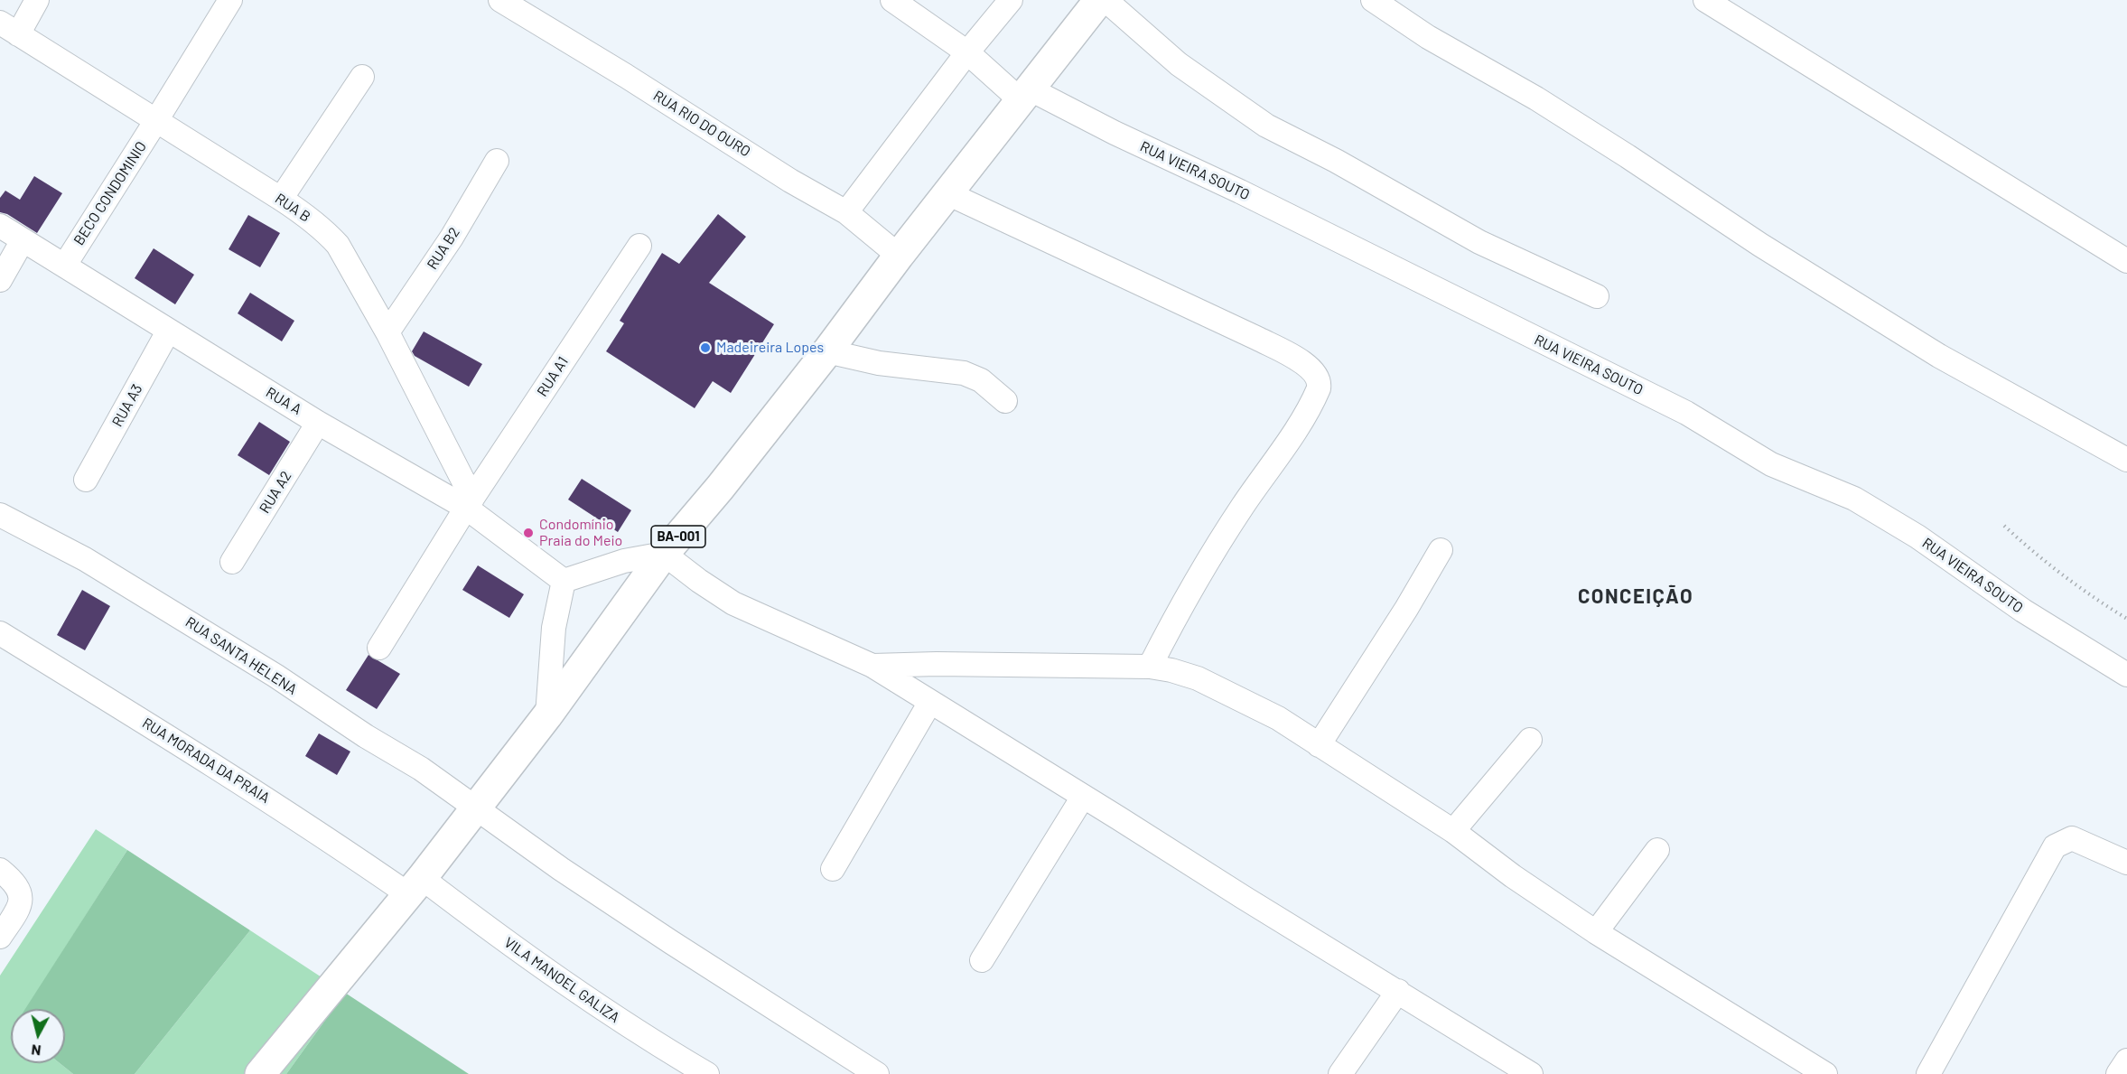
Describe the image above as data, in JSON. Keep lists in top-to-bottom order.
{
  "streets": {
    "main road": ["BA-001"],
    "street": [
      "RUA RIO DO OURO",
      "RUA VIEIRA SOUTO",
      "BECO CONDOMINIO",
      "RUA B",
      "RUA B2",
      "RUA A1",
      "RUA A",
      "RUA A3",
      "RUA A2",
      "RUA SANTA HELENA",
      "RUA MORADA DA PRAIA",
      "VILA MANOEL GALIZA"
    ]
  },
  "crossings": [
    ["RUA RIO DO OURO", "BA-001"],
    ["RUA VIEIRA SOUTO", "BA-001"],
    ["BECO CONDOMINIO", "RUA B"],
    ["BECO CONDOMINIO", "RUA A"],
    ["RUA B", "RUA B2"],
    ["RUA B", "RUA A1"],
    ["RUA B", "RUA A"],
    ["RUA A1", "RUA A"],
    ["RUA A", "RUA A3"],
    ["RUA A", "RUA A2"],
    ["BA-001", "RUA SANTA HELENA"],
    ["BA-001", "RUA MORADA DA PRAIA"],
    ["BA-001", "VILA MANOEL GALIZA"],
    ["RUA MORADA DA PRAIA", "VILA MANOEL GALIZA"]
  ],
  "districts": ["CONCEIÇÃO"],
  "places": ["Madeireira Lopes", "Condomínio Praia do Meio"],
  "north": "bottom"
}
